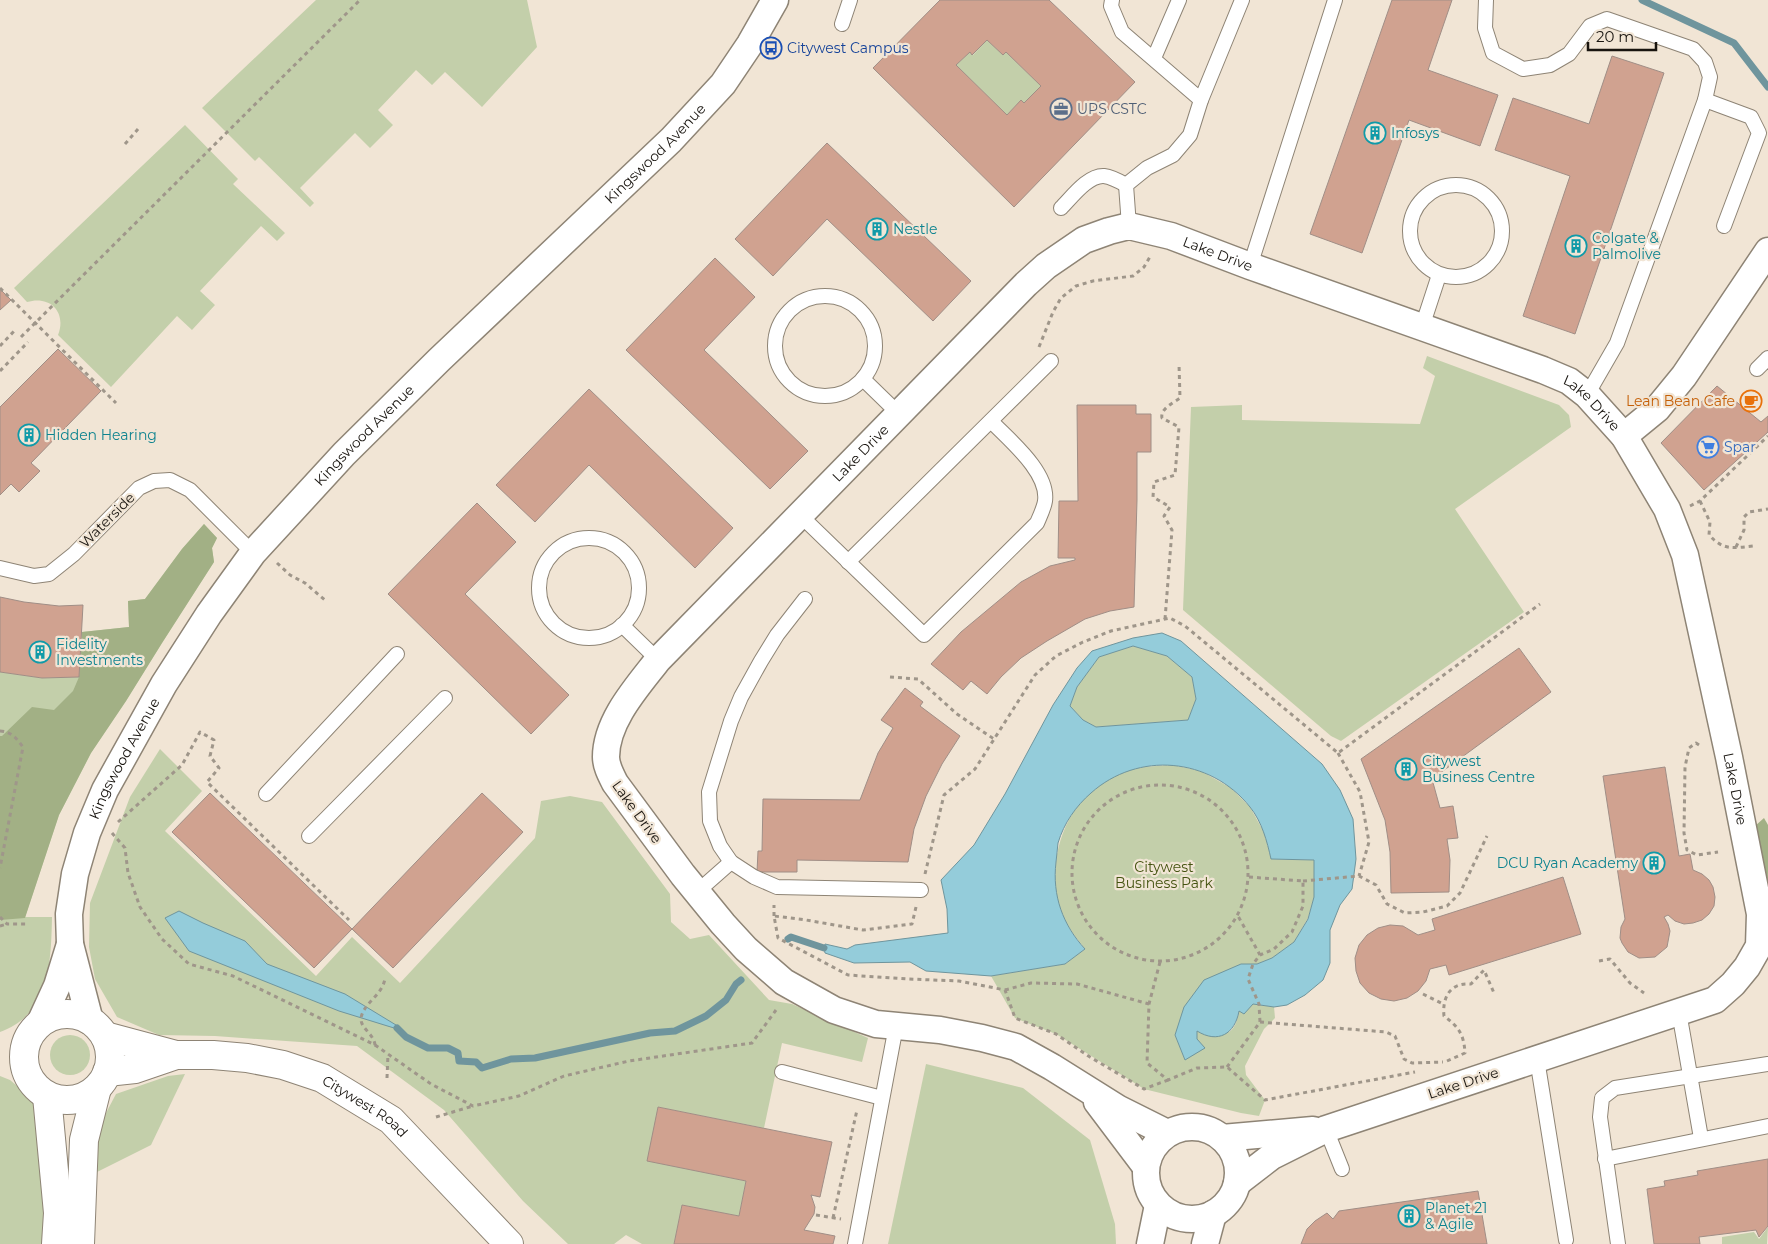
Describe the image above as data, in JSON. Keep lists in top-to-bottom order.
{
  "streets": {
    "main road": ["Citywest Road"],
    "street": ["Kingswood Avenue", "Lake Drive"],
    "lane": ["Waterside"]
  },
  "crossings": [
    ["Kingswood Avenue", "Waterside"],
    ["Kingswood Avenue", "Citywest Road"]
  ],
  "parks": ["Citywest Business Park"],
  "places": {
    "bus stop": ["Citywest Campus"],
    "office": ["UPS CSTC"],
    "building": [
      "Infosys",
      "Nestle",
      "Colgate & Palmolive",
      "Hidden Hearing",
      "Fidelity Investments",
      "Citywest Business Centre",
      "DCU Ryan Academy",
      "Planet 21 & Agile"
    ],
    "cafe": ["Lean Bean Cafe"],
    "supermarket": ["Spar"]
  },
  "scale_bar": "20 m"
}
